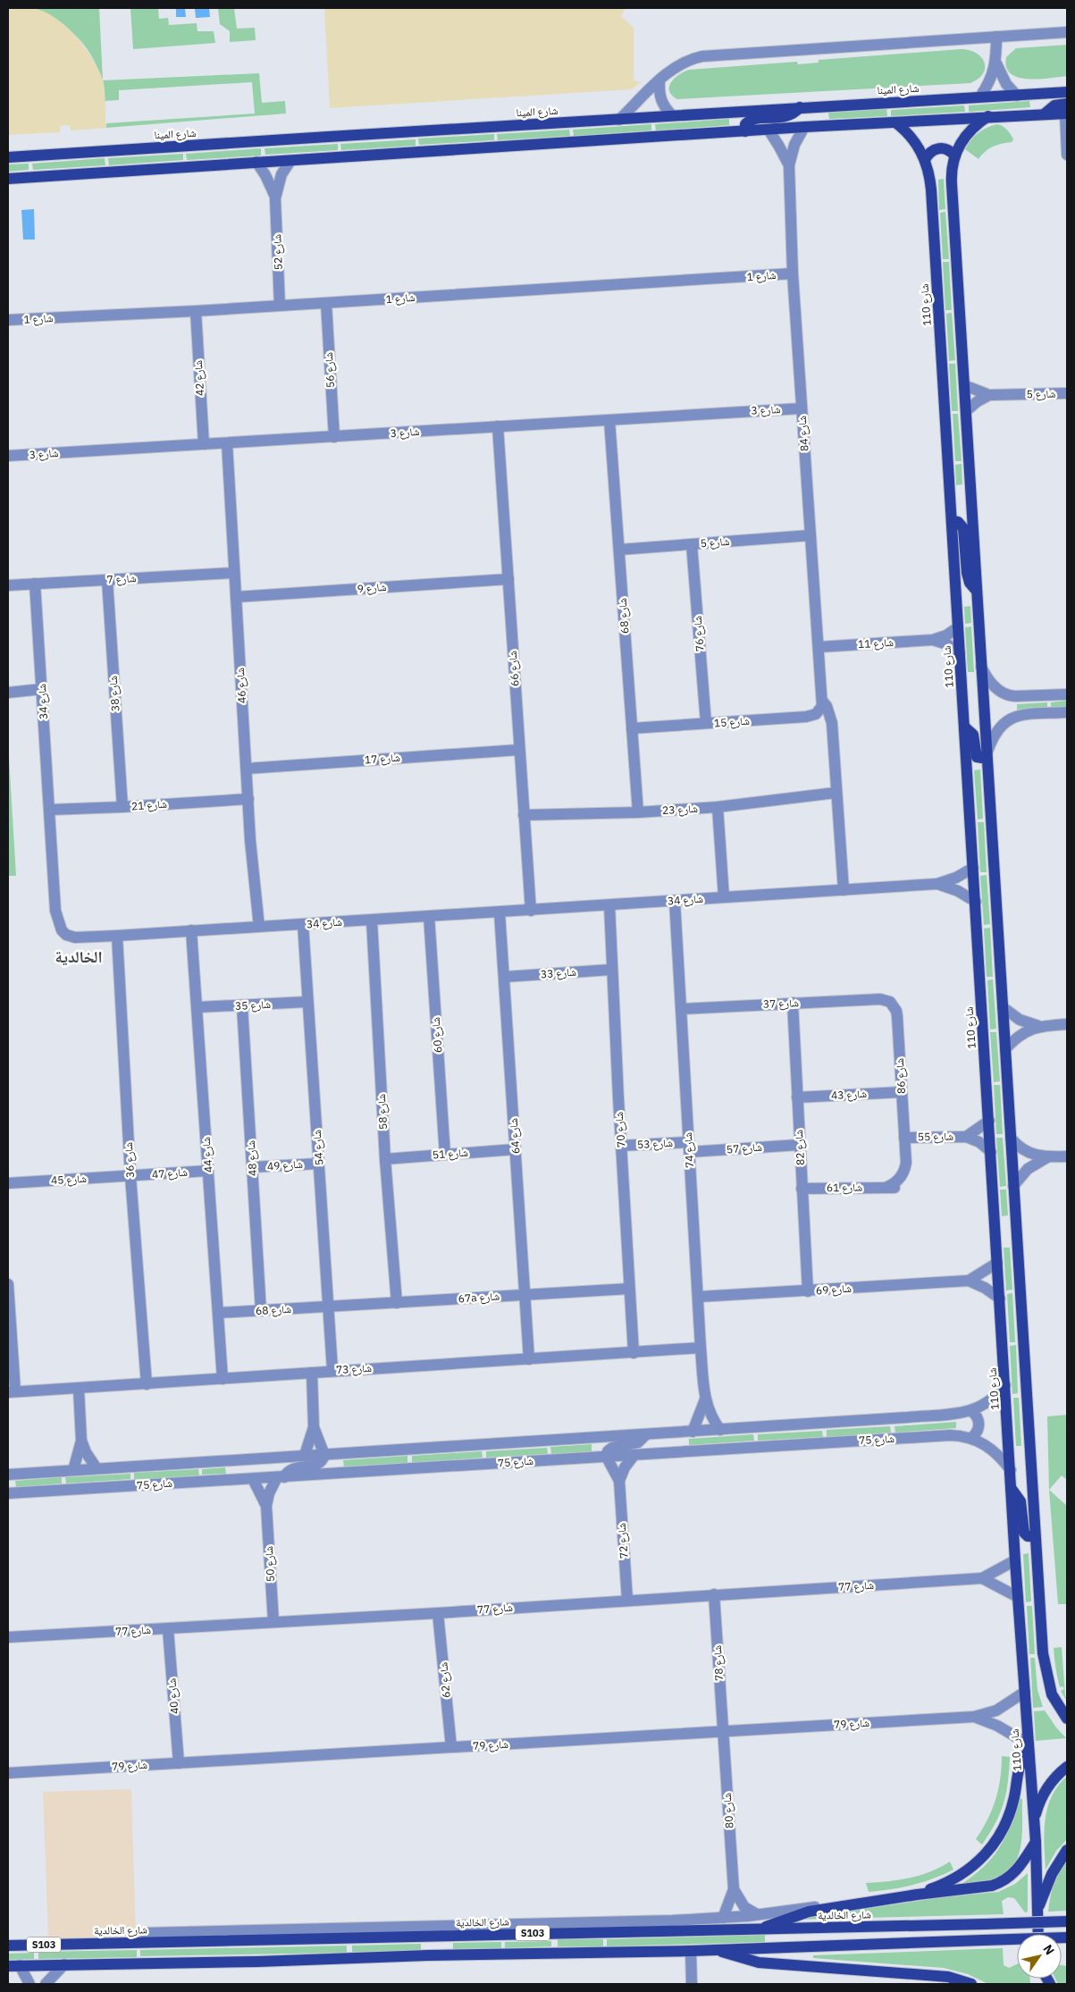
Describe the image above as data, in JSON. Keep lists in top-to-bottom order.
{
  "streets": {
    "main road": [
      "شارع المينا",
      "شارع 110",
      "شارع الخالدية",
      "S103"
    ],
    "street": [
      "شارع 52",
      "شارع 1",
      "شارع 56",
      "شارع 42",
      "شارع 5",
      "شارع 3",
      "شارع 84",
      "شارع 7",
      "شارع 9",
      "شارع 68",
      "شارع 76",
      "شارع 11",
      "شارع 66",
      "شارع 46",
      "شارع 38",
      "شارع 34",
      "شارع 15",
      "شارع 17",
      "شارع 21",
      "شارع 23",
      "شارع 33",
      "شارع 37",
      "شارع 35",
      "شارع 60",
      "شارع 86",
      "شارع 43",
      "شارع 58",
      "شارع 70",
      "شارع 64",
      "شارع 55",
      "شارع 53",
      "شارع 54",
      "شارع 82",
      "شارع 57",
      "شارع 74",
      "شارع 51",
      "شارع 44",
      "شارع 48",
      "شارع 36",
      "شارع 49",
      "شارع 47",
      "شارع 45",
      "شارع 61",
      "شارع 69",
      "67a شارع",
      "شارع 73",
      "شارع 75",
      "شارع 72",
      "شارع 50",
      "شارع 77",
      "شارع 78",
      "شارع 62",
      "شارع 40",
      "شارع 79",
      "شارع 80"
    ]
  },
  "crossings": [
    ["شارع 52", "شارع 1"],
    ["شارع 1", "شارع 56"],
    ["شارع 1", "شارع 42"],
    ["شارع 1", "شارع 84"],
    ["شارع 110", "شارع 11"],
    ["شارع 110", "شارع 34"],
    ["شارع 110", "شارع 55"],
    ["شارع 110", "شارع 69"],
    ["شارع 110", "شارع 75"],
    ["شارع 110", "شارع 77"],
    ["شارع 110", "شارع 79"],
    ["شارع 56", "شارع 3"],
    ["شارع 42", "شارع 3"],
    ["شارع 5", "شارع 84"],
    ["شارع 5", "شارع 68"],
    ["شارع 5", "شارع 76"],
    ["شارع 3", "شارع 84"],
    ["شارع 3", "شارع 68"],
    ["شارع 3", "شارع 66"],
    ["شارع 3", "شارع 46"],
    ["شارع 84", "شارع 11"],
    ["شارع 84", "شارع 15"],
    ["شارع 7", "شارع 46"],
    ["شارع 7", "شارع 38"],
    ["شارع 7", "شارع 34"],
    ["شارع 9", "شارع 66"],
    ["شارع 9", "شارع 46"],
    ["شارع 68", "شارع 15"],
    ["شارع 68", "شارع 23"],
    ["شارع 68", "شارع 54"],
    ["شارع 68", "شارع 44"],
    ["شارع 68", "شارع 48"],
    ["شارع 68", "67a شارع"],
    ["شارع 76", "شارع 15"],
    ["شارع 66", "شارع 34"],
    ["شارع 66", "شارع 17"],
    ["شارع 66", "شارع 23"],
    ["شارع 46", "شارع 34"],
    ["شارع 46", "شارع 17"],
    ["شارع 46", "شارع 21"],
    ["شارع 38", "شارع 21"],
    ["شارع 34", "شارع 21"],
    ["شارع 34", "شارع 60"],
    ["شارع 34", "شارع 58"],
    ["شارع 34", "شارع 70"],
    ["شارع 34", "شارع 64"],
    ["شارع 34", "شارع 54"],
    ["شارع 34", "شارع 74"],
    ["شارع 34", "شارع 44"],
    ["شارع 34", "شارع 36"],
    ["شارع 33", "شارع 70"],
    ["شارع 33", "شارع 64"],
    ["شارع 37", "شارع 86"],
    ["شارع 37", "شارع 82"],
    ["شارع 37", "شارع 74"],
    ["شارع 35", "شارع 54"],
    ["شارع 35", "شارع 44"],
    ["شارع 35", "شارع 48"],
    ["شارع 60", "شارع 51"],
    ["شارع 86", "شارع 43"],
    ["شارع 86", "شارع 55"],
    ["شارع 86", "شارع 61"],
    ["شارع 43", "شارع 82"],
    ["شارع 58", "شارع 51"],
    ["شارع 58", "67a شارع"],
    ["شارع 70", "شارع 53"],
    ["شارع 70", "67a شارع"],
    ["شارع 70", "شارع 73"],
    ["شارع 64", "شارع 51"],
    ["شارع 64", "67a شارع"],
    ["شارع 64", "شارع 73"],
    ["شارع 53", "شارع 57"],
    ["شارع 53", "شارع 74"],
    ["شارع 54", "شارع 49"],
    ["شارع 54", "67a شارع"],
    ["شارع 54", "شارع 73"],
    ["شارع 82", "شارع 57"],
    ["شارع 82", "شارع 61"],
    ["شارع 82", "شارع 69"],
    ["شارع 57", "شارع 74"],
    ["شارع 74", "شارع 69"],
    ["شارع 74", "شارع 73"],
    ["شارع 74", "شارع 75"],
    ["شارع 44", "شارع 47"],
    ["شارع 44", "شارع 73"],
    ["شارع 48", "شارع 49"],
    ["شارع 36", "شارع 47"],
    ["شارع 36", "شارع 45"],
    ["شارع 36", "شارع 73"],
    ["شارع 47", "شارع 45"],
    ["شارع 75", "شارع 72"],
    ["شارع 75", "شارع 50"],
    ["شارع 72", "شارع 77"],
    ["شارع 50", "شارع 77"],
    ["شارع 77", "شارع 78"],
    ["شارع 77", "شارع 62"],
    ["شارع 77", "شارع 40"],
    ["شارع 78", "شارع 79"],
    ["شارع 78", "شارع 80"],
    ["شارع 62", "شارع 79"],
    ["شارع 40", "شارع 79"],
    ["شارع 79", "شارع 80"]
  ],
  "districts": ["الخالدية"],
  "north": "top right"
}
